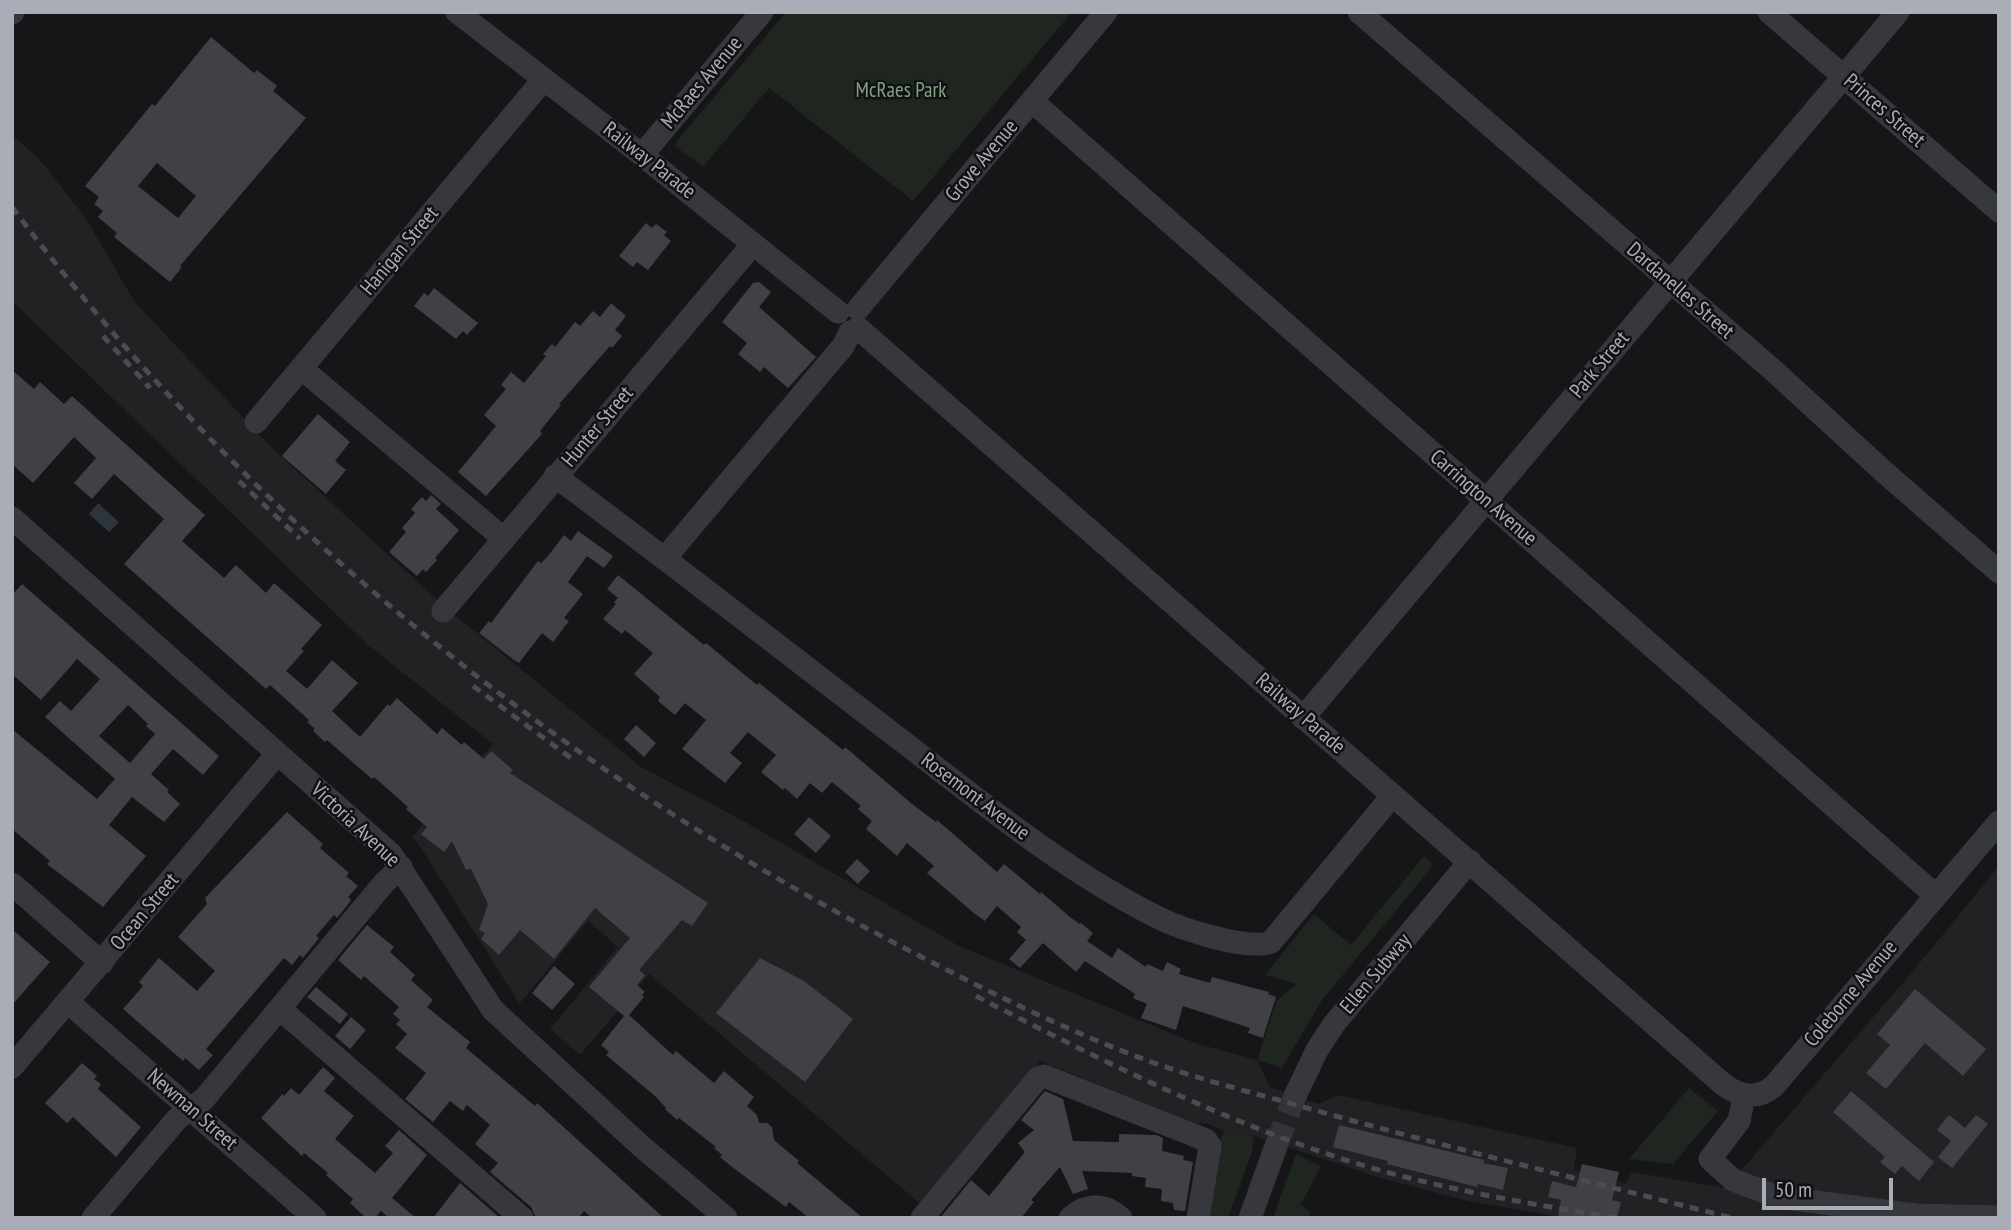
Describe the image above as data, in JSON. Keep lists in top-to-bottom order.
{
  "streets": {
    "street": [
      "McRaes Avenue",
      "Princes Street",
      "Railway Parade",
      "Grove Avenue",
      "Hanigan Street",
      "Dardanelles Street",
      "Park Street",
      "Hunter Street",
      "Carrington Avenue",
      "Rosemont Avenue",
      "Victoria Avenue",
      "Ocean Street",
      "Ellen Subway",
      "Coleborne Avenue",
      "Newman Street"
    ]
  },
  "crossings": [
    ["McRaes Avenue", "Railway Parade"],
    ["Princes Street", "Park Street"],
    ["Railway Parade", "Grove Avenue"],
    ["Railway Parade", "Hanigan Street"],
    ["Railway Parade", "Park Street"],
    ["Railway Parade", "Hunter Street"],
    ["Railway Parade", "Rosemont Avenue"],
    ["Railway Parade", "Ellen Subway"],
    ["Railway Parade", "Coleborne Avenue"],
    ["Grove Avenue", "Carrington Avenue"],
    ["Grove Avenue", "Rosemont Avenue"],
    ["Dardanelles Street", "Park Street"],
    ["Park Street", "Carrington Avenue"],
    ["Hunter Street", "Rosemont Avenue"],
    ["Carrington Avenue", "Coleborne Avenue"],
    ["Victoria Avenue", "Ocean Street"],
    ["Ocean Street", "Newman Street"]
  ],
  "parks": ["McRaes Park"],
  "scale_bar": "50 m"
}
